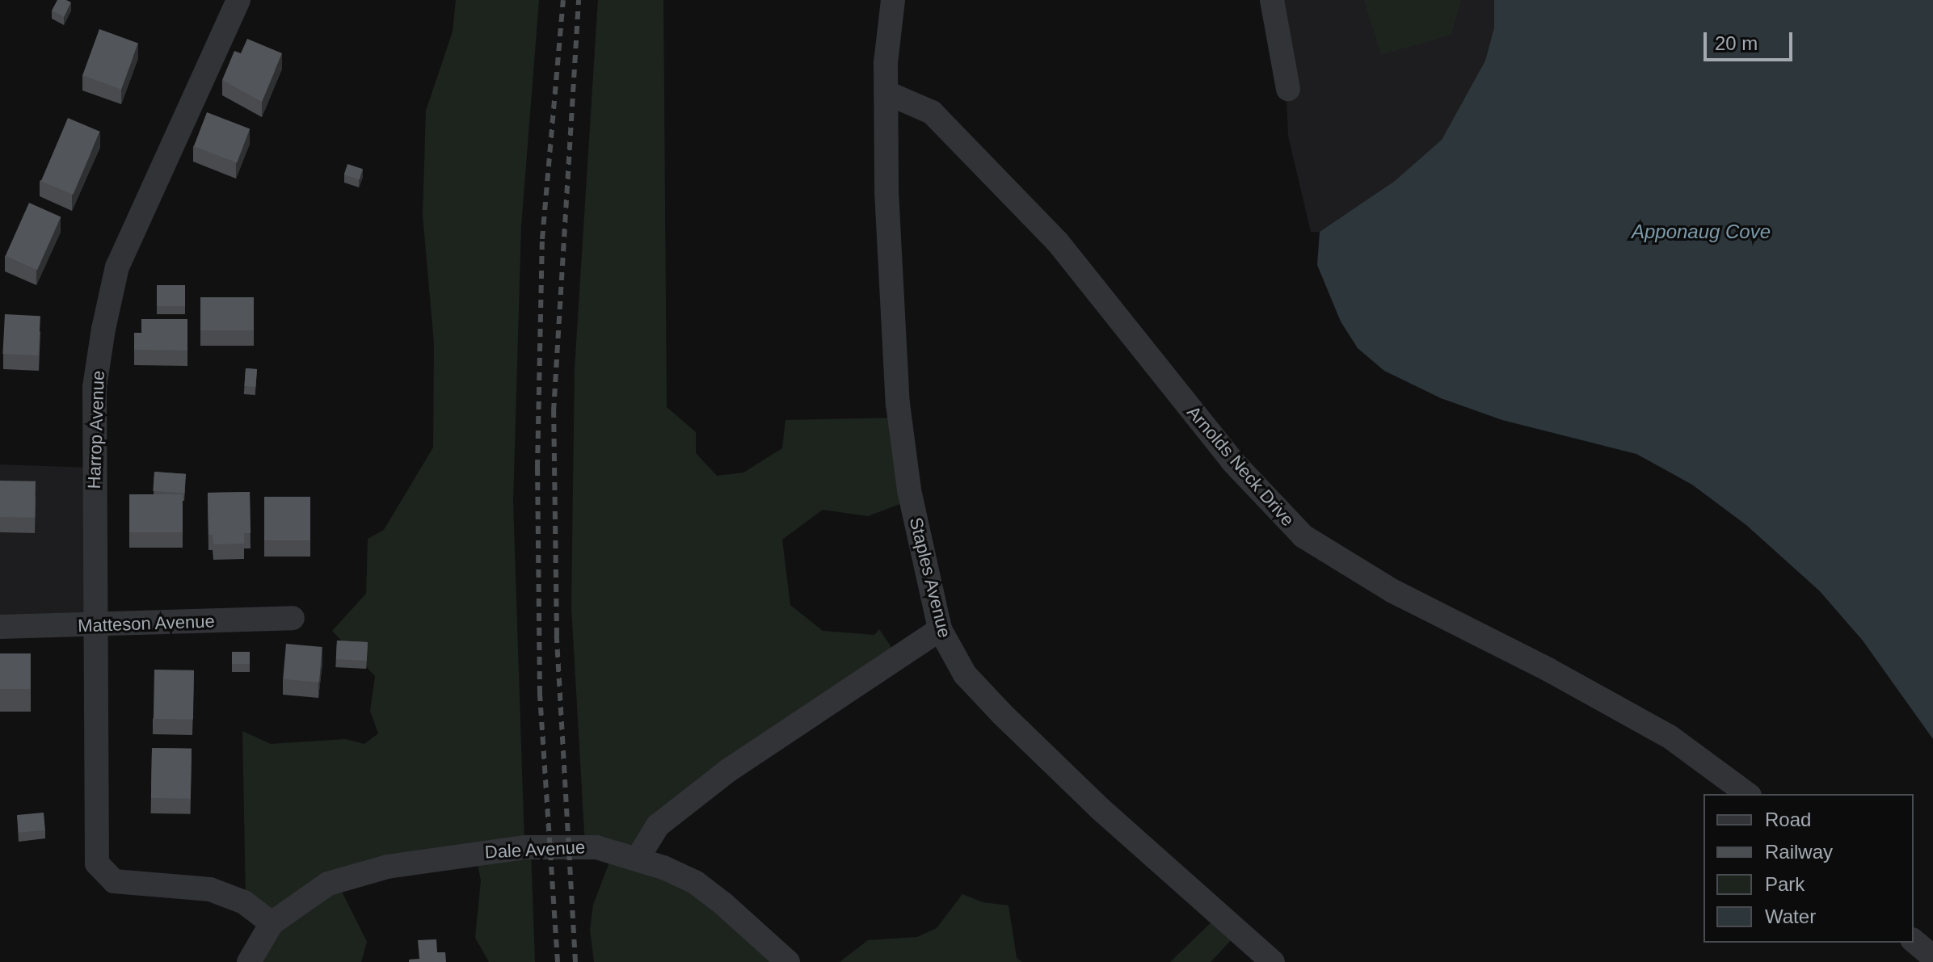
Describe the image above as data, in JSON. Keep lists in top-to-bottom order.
{
  "streets": {
    "street": [
      "Harrop Avenue",
      "Arnolds Neck Drive",
      "Staples Avenue",
      "Matteson Avenue",
      "Dale Avenue"
    ]
  },
  "crossings": [
    ["Harrop Avenue", "Matteson Avenue"],
    ["Harrop Avenue", "Dale Avenue"],
    ["Arnolds Neck Drive", "Staples Avenue"]
  ],
  "water": ["Apponaug Cove"],
  "legend": [
    "Road",
    "Railway",
    "Park",
    "Water"
  ],
  "scale_bar": "20 m"
}
